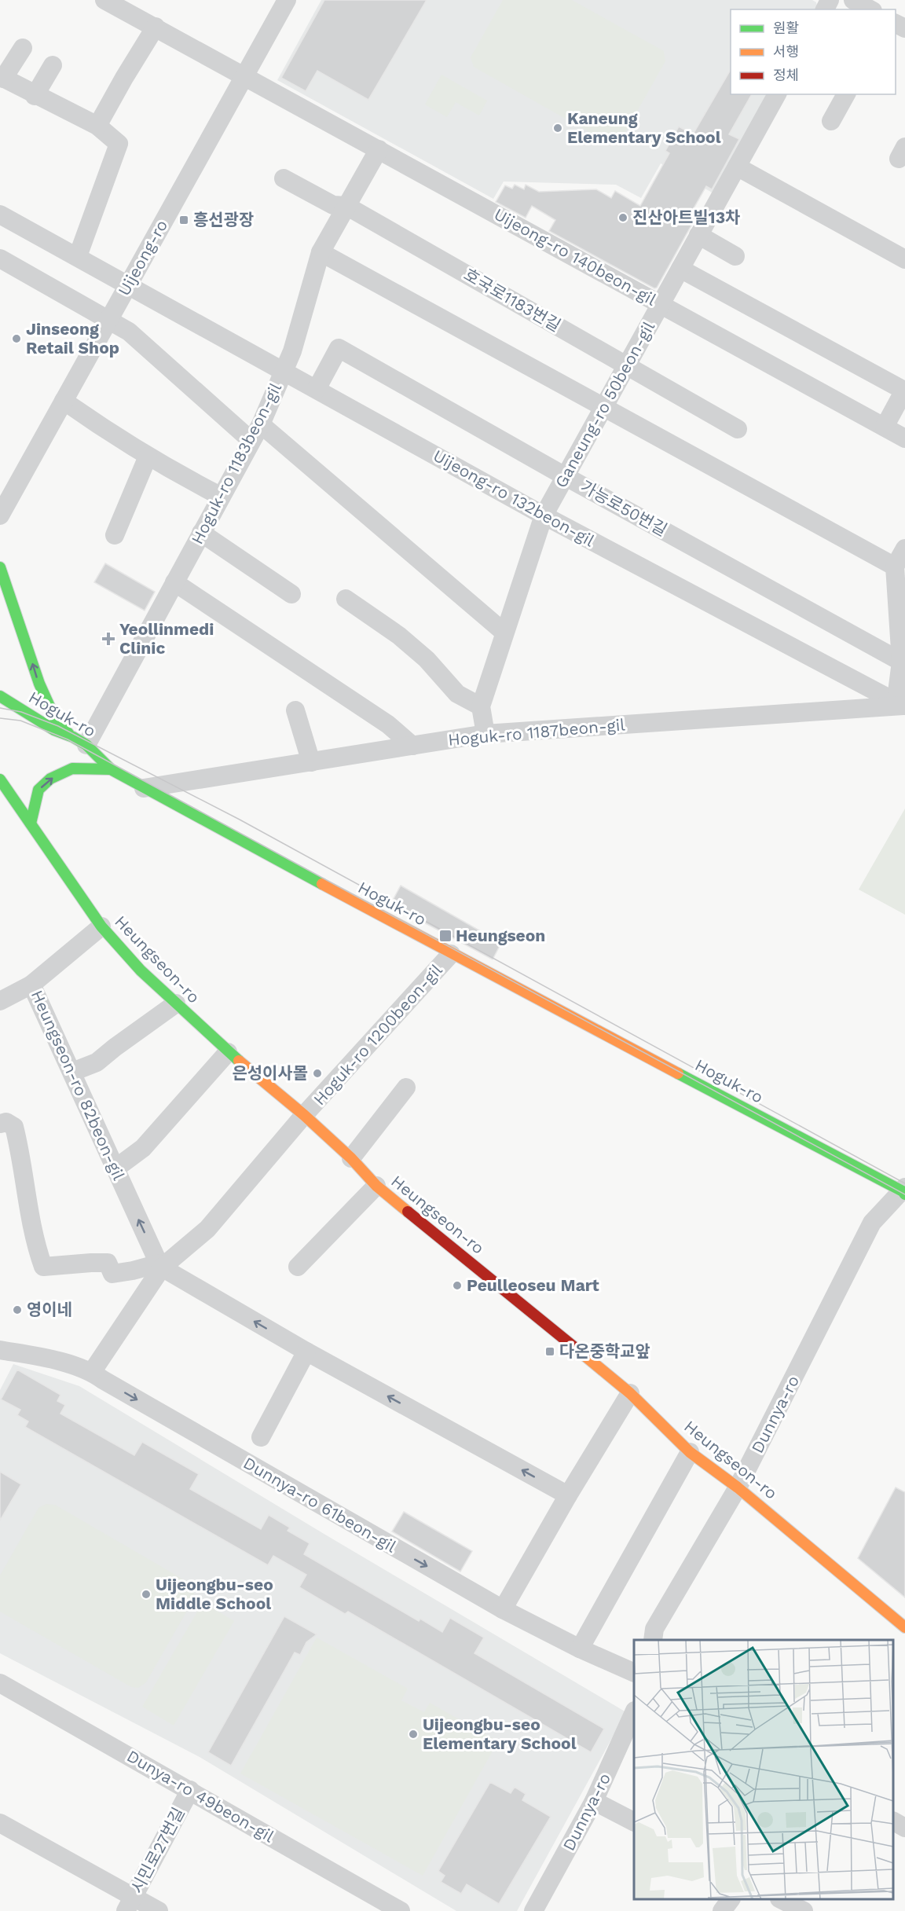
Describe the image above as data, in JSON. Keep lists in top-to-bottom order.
{
  "streets": {
    "street": [
      "Uijeong-ro 140beon-gil",
      "Uijeong-ro",
      "호국로1183번길",
      "Ganeung-ro 50beon-gil",
      "Hoguk-ro 1183beon-gil",
      "Uijeong-ro 132beon-gil",
      "가능로50번길",
      "Hoguk-ro",
      "Hoguk-ro 1187beon-gil",
      "Heungseon-ro",
      "Hoguk-ro 1200beon-gil",
      "Heungseon-ro 82beon-gil",
      "Dunnya-ro",
      "Dunnya-ro 61beon-gil",
      "Dunya-ro 49beon-gil",
      "시민로27번길"
    ]
  },
  "crossings": [
    ["Uijeong-ro 140beon-gil", "Uijeong-ro"],
    ["Uijeong-ro 140beon-gil", "Ganeung-ro 50beon-gil"],
    ["Uijeong-ro 140beon-gil", "Hoguk-ro 1183beon-gil"],
    ["Uijeong-ro", "Uijeong-ro 132beon-gil"],
    ["호국로1183번길", "Ganeung-ro 50beon-gil"],
    ["호국로1183번길", "Hoguk-ro 1183beon-gil"],
    ["Ganeung-ro 50beon-gil", "Uijeong-ro 132beon-gil"],
    ["Ganeung-ro 50beon-gil", "가능로50번길"],
    ["Ganeung-ro 50beon-gil", "Hoguk-ro 1187beon-gil"],
    ["Hoguk-ro 1183beon-gil", "Uijeong-ro 132beon-gil"],
    ["Hoguk-ro 1183beon-gil", "Hoguk-ro"],
    ["Uijeong-ro 132beon-gil", "가능로50번길"],
    ["Uijeong-ro 132beon-gil", "Hoguk-ro 1187beon-gil"],
    ["Hoguk-ro", "Hoguk-ro 1187beon-gil"],
    ["Hoguk-ro", "Hoguk-ro 1200beon-gil"],
    ["Hoguk-ro", "Dunnya-ro"],
    ["Heungseon-ro", "Hoguk-ro 1200beon-gil"],
    ["Heungseon-ro", "Heungseon-ro 82beon-gil"],
    ["Heungseon-ro", "Dunnya-ro"],
    ["Hoguk-ro 1200beon-gil", "Heungseon-ro 82beon-gil"],
    ["Dunya-ro 49beon-gil", "시민로27번길"]
  ],
  "places": {
    "other": [
      "Kaneung Elementary School",
      "진산아트빌13차",
      "Jinseong Retail Shop",
      "은성이사몰",
      "Peulleoseu Mart",
      "영이네",
      "Uijeongbu-seo Middle School",
      "Uijeongbu-seo Elementary School"
    ],
    "transit": ["흥선광장", "Heungseon", "다온중학교앞"],
    "health": ["Yeollinmedi Clinic"]
  },
  "legend": ["원활", "서행", "정체"]
}
